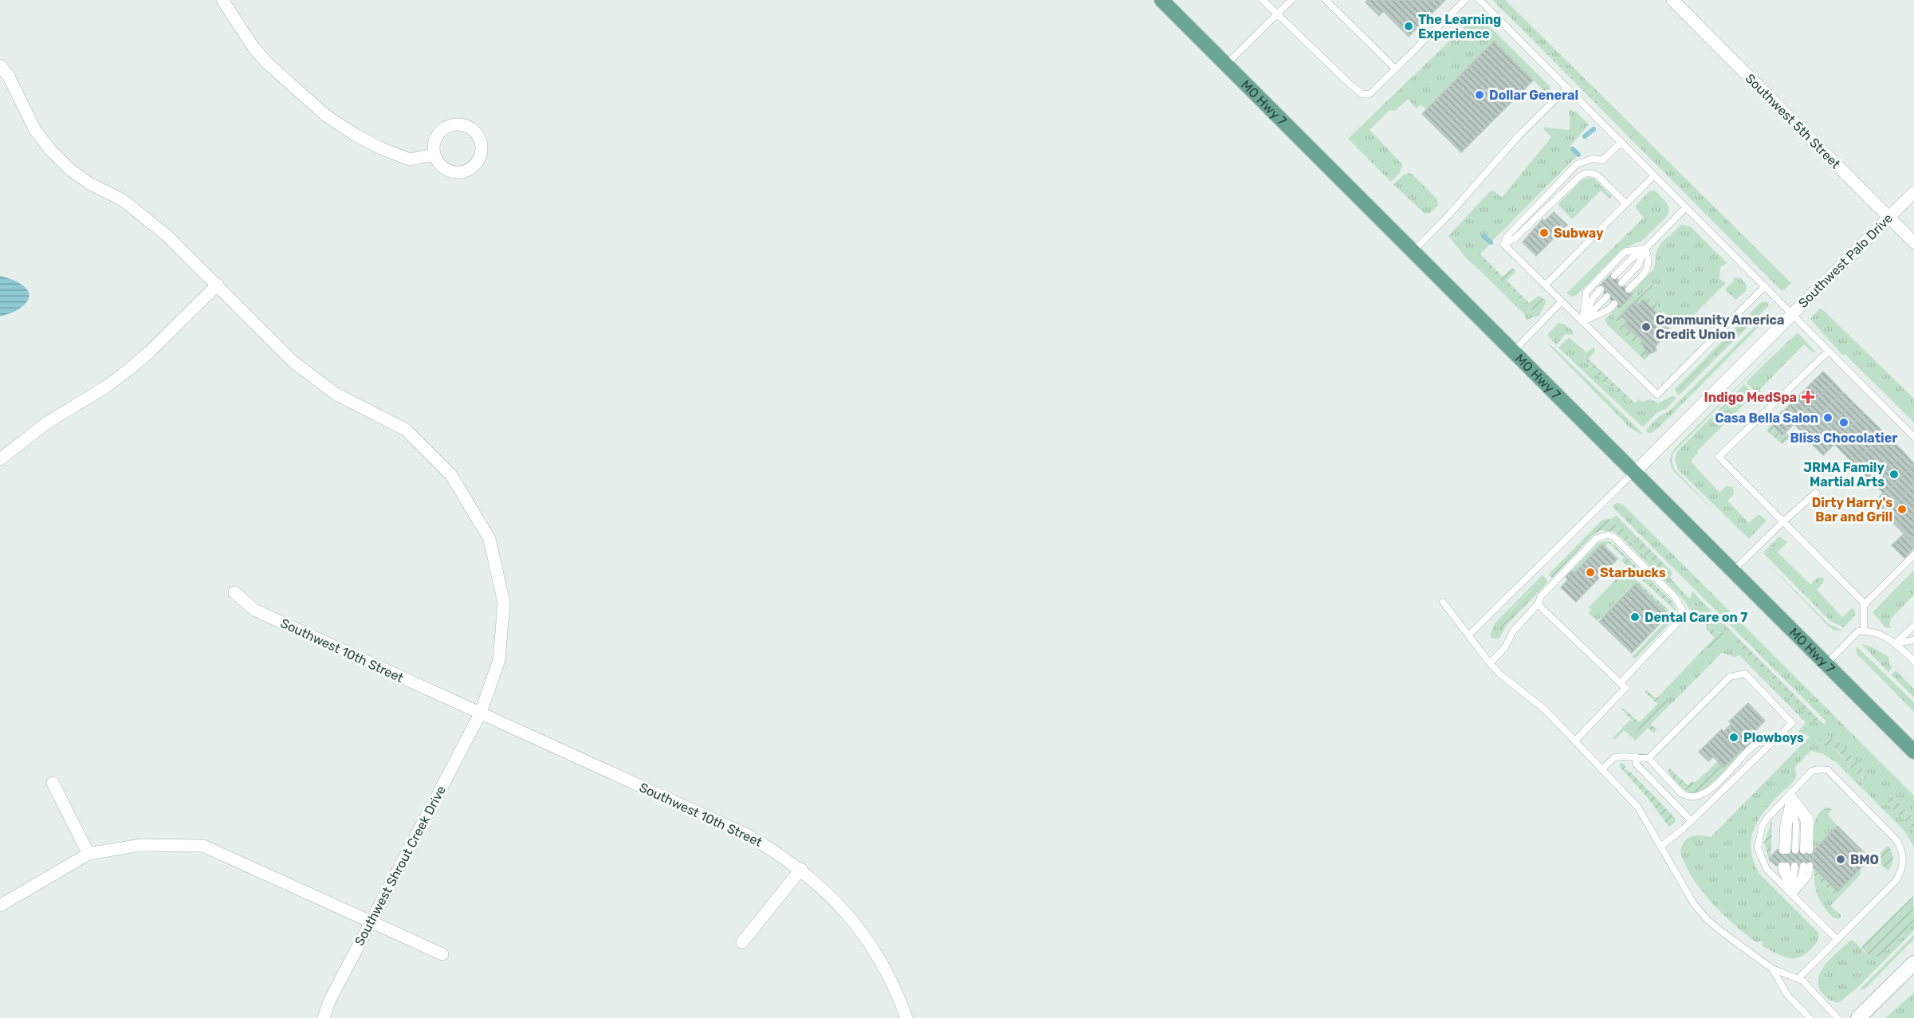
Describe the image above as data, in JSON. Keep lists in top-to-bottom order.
{
  "streets": {
    "main road": ["MO Hwy 7"],
    "street": [
      "Southwest 5th Street",
      "Southwest Palo Drive",
      "Southwest 10th Street",
      "Southwest Shrout Creek Drive"
    ]
  },
  "crossings": [
    ["MO Hwy 7", "Southwest Palo Drive"],
    ["Southwest 5th Street", "Southwest Palo Drive"],
    ["Southwest 10th Street", "Southwest Shrout Creek Drive"]
  ],
  "places": {
    "other": [
      "The Learning Experience",
      "Dollar General",
      "Subway",
      "Community America Credit Union",
      "Casa Bella Salon",
      "Bliss Chocolatier",
      "JRMA Family Martial Arts",
      "Dirty Harry's Bar and Grill",
      "Starbucks",
      "Dental Care on 7",
      "Plowboys",
      "BMO"
    ],
    "health": ["Indigo MedSpa"]
  }
}
